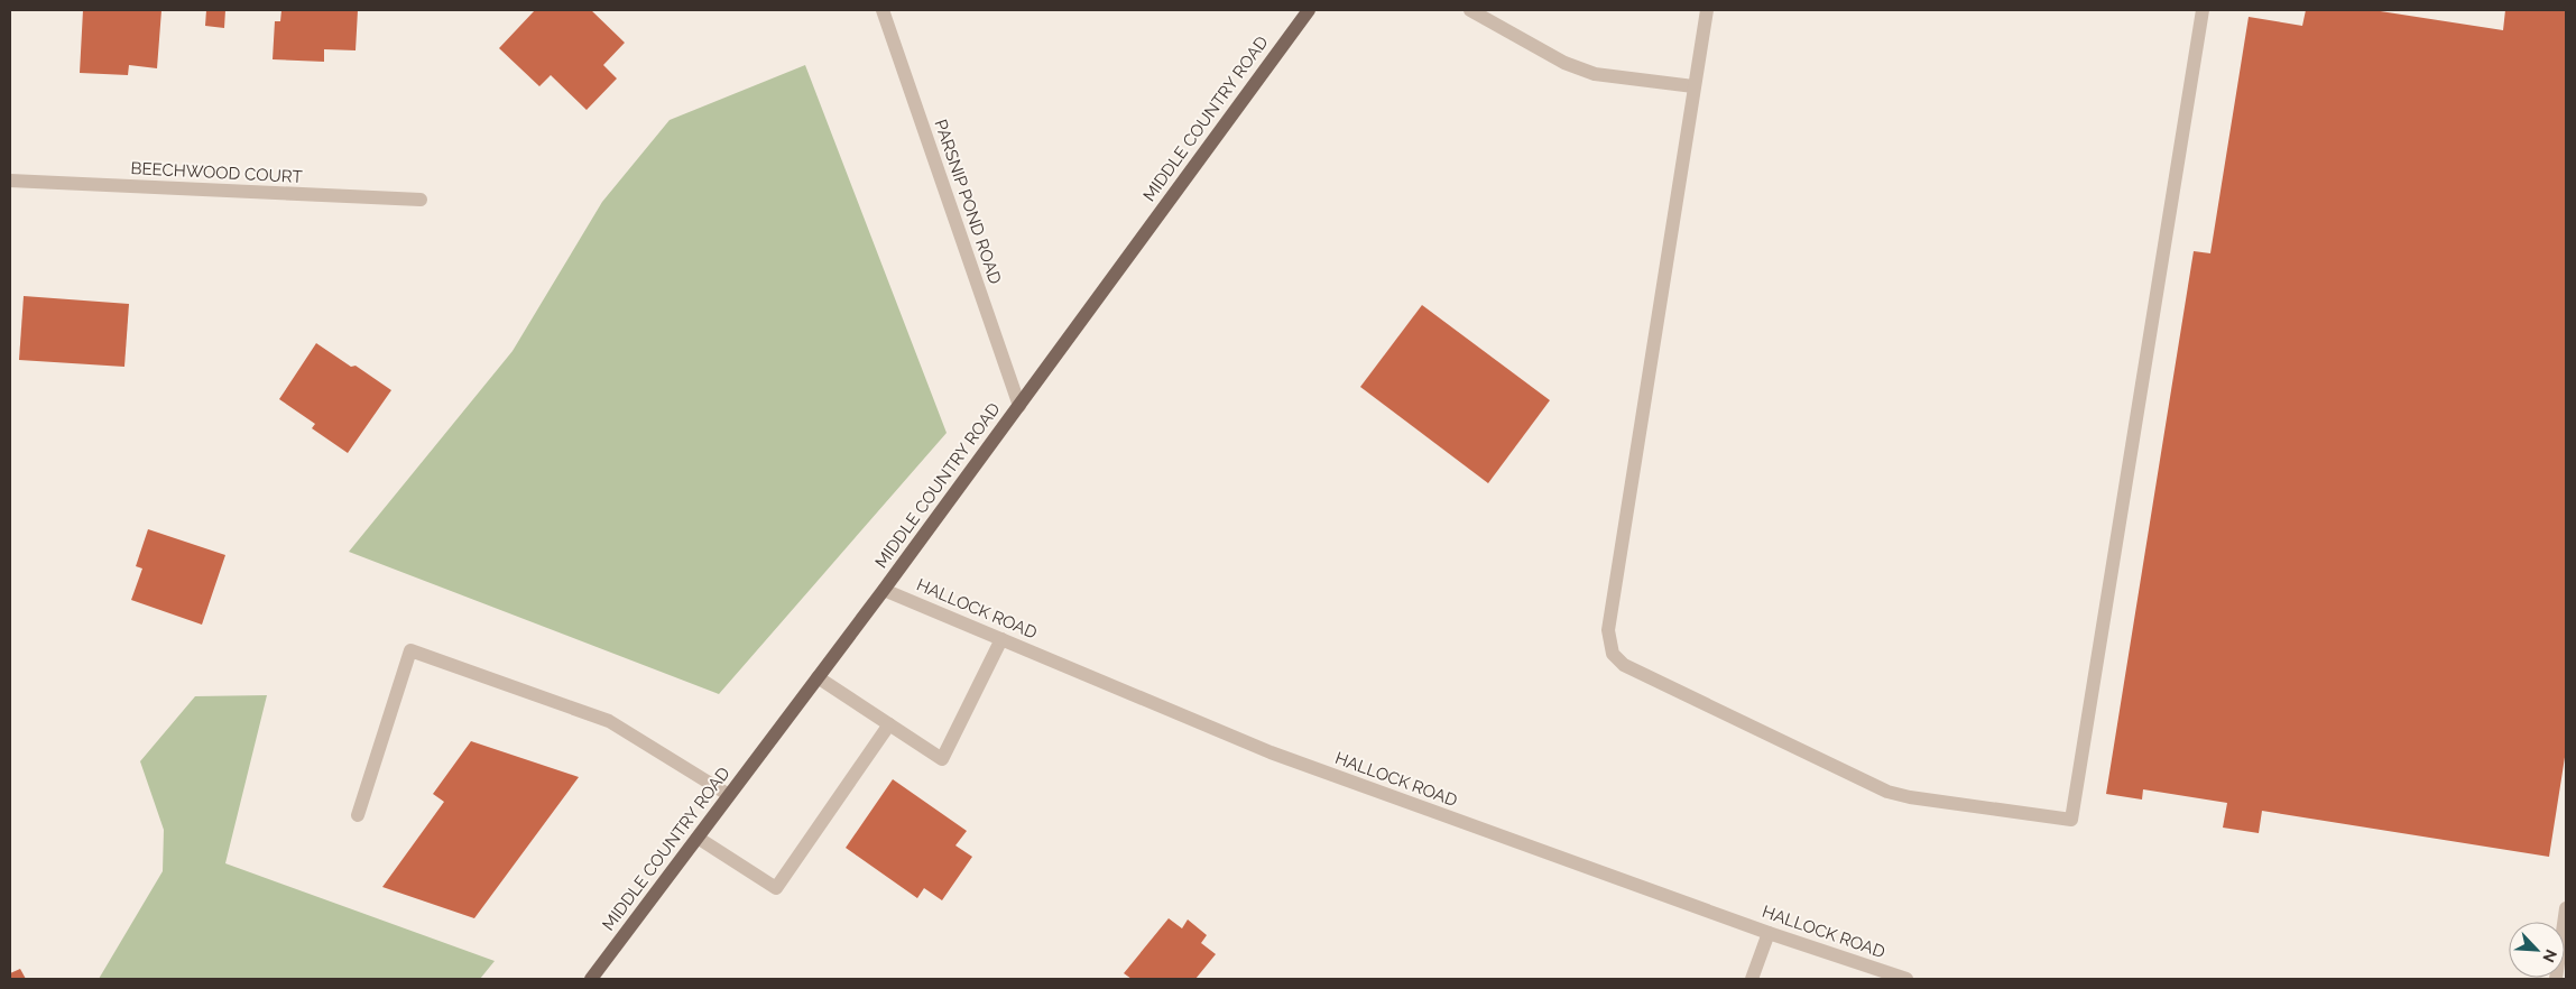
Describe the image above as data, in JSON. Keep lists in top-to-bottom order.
{
  "streets": {
    "main road": ["MIDDLE COUNTRY ROAD"],
    "street": ["BEECHWOOD COURT", "PARSNIP POND ROAD", "HALLOCK ROAD"]
  },
  "crossings": [
    ["MIDDLE COUNTRY ROAD", "PARSNIP POND ROAD"],
    ["MIDDLE COUNTRY ROAD", "HALLOCK ROAD"]
  ],
  "north": "bottom right"
}
